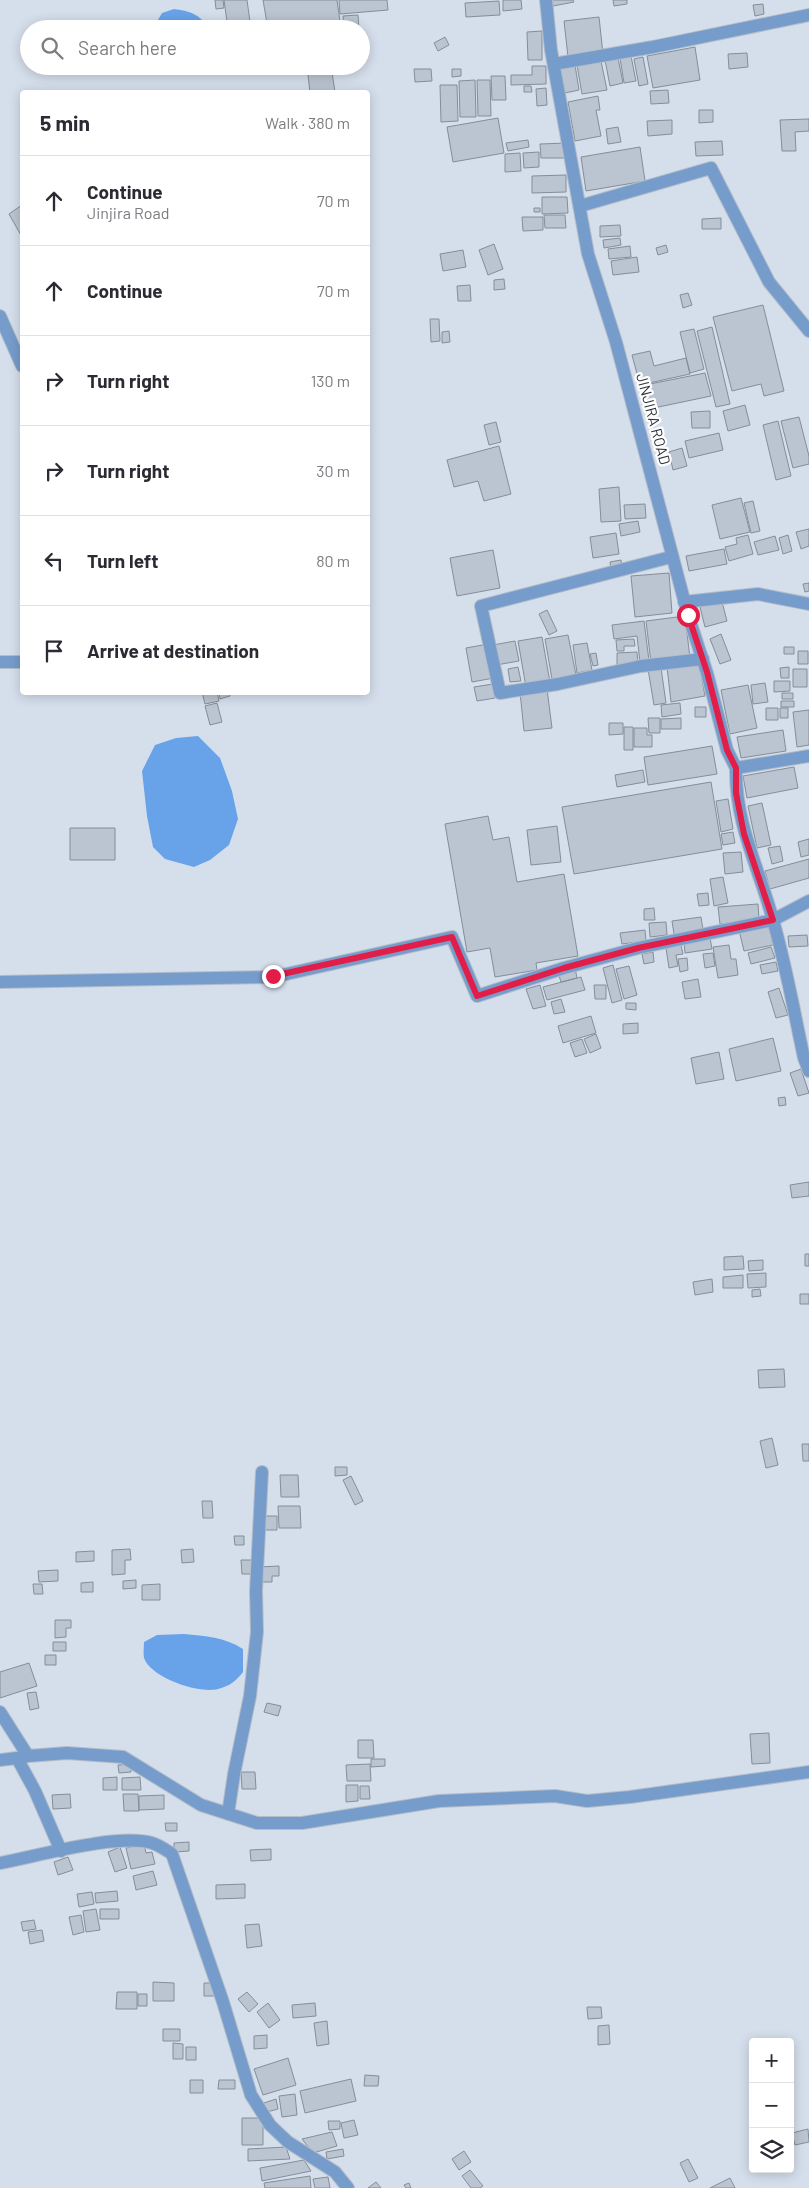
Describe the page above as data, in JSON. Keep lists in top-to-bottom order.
{
  "streets": {
    "street": ["JINJIRA ROAD"]
  },
  "page": {
    "search": "Search here",
    "heading": ["5 min", "Walk · 380 m"],
    "list": [
      ["Continue", "Jinjira Road", "70 m"],
      ["Continue", "70 m"],
      ["Turn right", "130 m"],
      ["Turn right", "30 m"],
      ["Turn left", "80 m"],
      "Arrive at destination"
    ],
    "map_buttons": ["+", "−"]
  }
}
